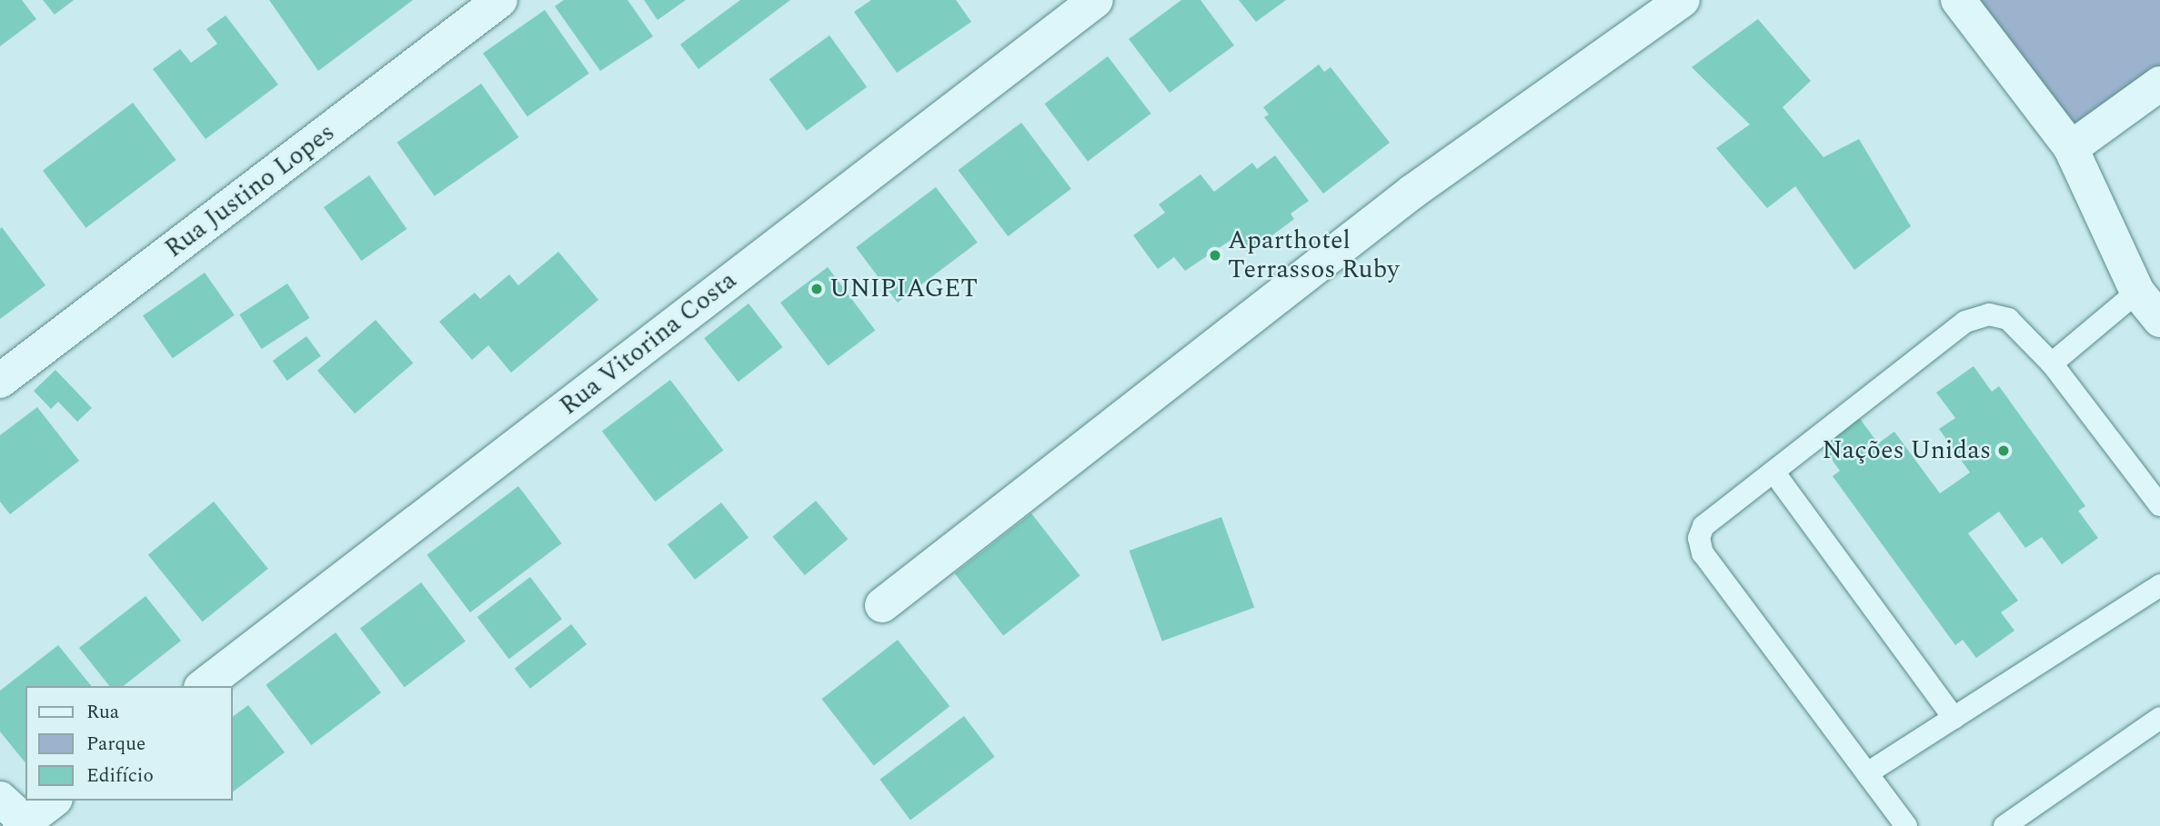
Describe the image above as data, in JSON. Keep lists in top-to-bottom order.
{
  "streets": {
    "street": ["Rua Justino Lopes", "Rua Vitorina Costa"]
  },
  "places": ["Aparthotel Terrassos Ruby", "UNIPIAGET", "Nações Unidas"],
  "legend": ["Rua", "Parque", "Edifício"]
}
